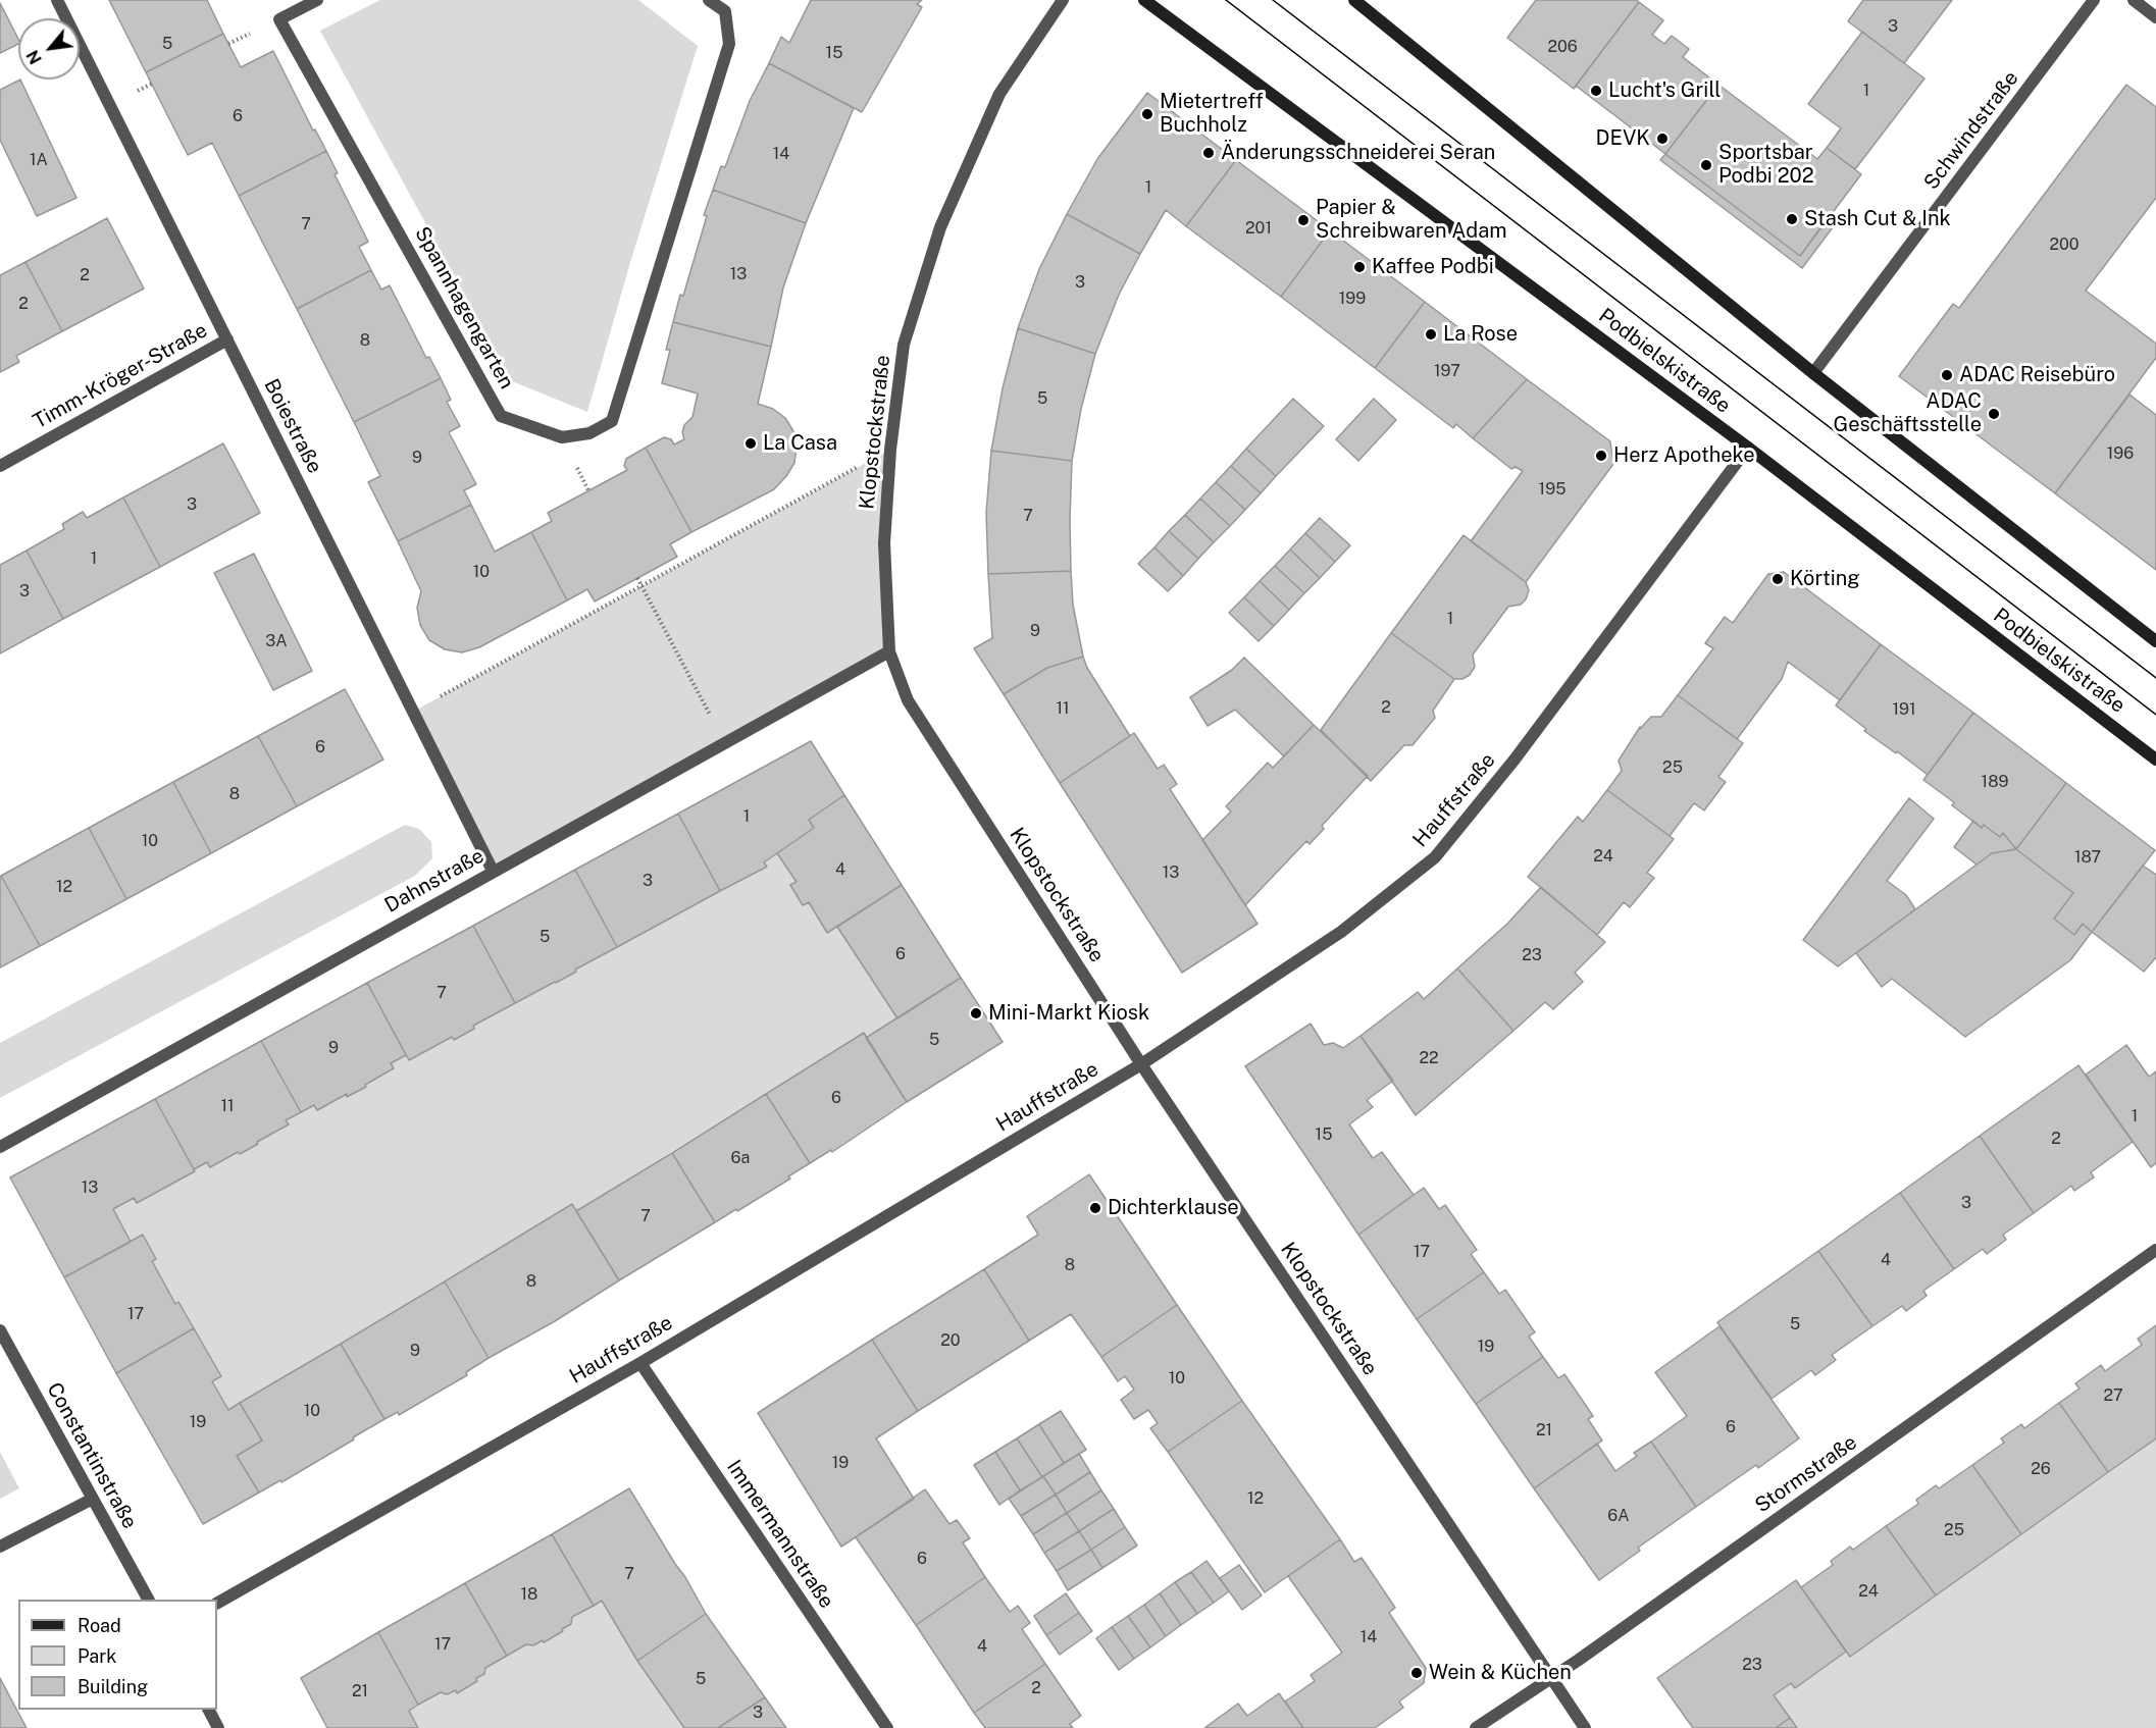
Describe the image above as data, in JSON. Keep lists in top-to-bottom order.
{
  "streets": {
    "main road": ["Podbielskistraße"],
    "street": [
      "Schwindstraße",
      "Spannhagengarten",
      "Timm-Kröger-Straße",
      "Boiestraße",
      "Klopstockstraße",
      "Hauffstraße",
      "Dahnstraße",
      "Constantinstraße",
      "Stormstraße",
      "Immermannstraße"
    ]
  },
  "crossings": [
    ["Podbielskistraße", "Hauffstraße"],
    ["Timm-Kröger-Straße", "Boiestraße"],
    ["Boiestraße", "Dahnstraße"],
    ["Klopstockstraße", "Hauffstraße"],
    ["Klopstockstraße", "Dahnstraße"],
    ["Klopstockstraße", "Stormstraße"],
    ["Hauffstraße", "Immermannstraße"]
  ],
  "places": [
    "Lucht's Grill",
    "Mietertreff Buchholz",
    "DEVK",
    "Änderungsschneiderei Seran",
    "Sportsbar Podbi 202",
    "Stash Cut & Ink",
    "Papier & Schreibwaren Adam",
    "Kaffee Podbi",
    "La Rose",
    "ADAC Reisebüro",
    "ADAC Geschäftsstelle",
    "La Casa",
    "Herz Apotheke",
    "Körting",
    "Mini-Markt Kiosk",
    "Dichterklause",
    "Wein & Küchen"
  ],
  "house_numbers": [
    "3",
    "5",
    "206",
    "15",
    "1",
    "6",
    "14",
    "1A",
    "1",
    "7",
    "201",
    "200",
    "13",
    "2",
    "3",
    "199",
    "2",
    "8",
    "197",
    "5",
    "196",
    "9",
    "195",
    "3",
    "7",
    "1",
    "10",
    "3",
    "1",
    "9",
    "3A",
    "2",
    "11",
    "191",
    "6",
    "25",
    "189",
    "8",
    "1",
    "10",
    "24",
    "187",
    "4",
    "13",
    "3",
    "12",
    "5",
    "6",
    "23",
    "7",
    "5",
    "9",
    "22",
    "6",
    "11",
    "1",
    "15",
    "2",
    "6a",
    "13",
    "3",
    "7",
    "17",
    "4",
    "8",
    "8",
    "17",
    "5",
    "20",
    "19",
    "9",
    "10",
    "27",
    "10",
    "19",
    "6",
    "21",
    "19",
    "26",
    "12",
    "6A",
    "25",
    "6",
    "7",
    "24",
    "18",
    "14",
    "17",
    "4",
    "23",
    "5",
    "2",
    "21",
    "3"
  ],
  "legend": ["Road", "Park", "Building"],
  "north": "bottom left"
}
